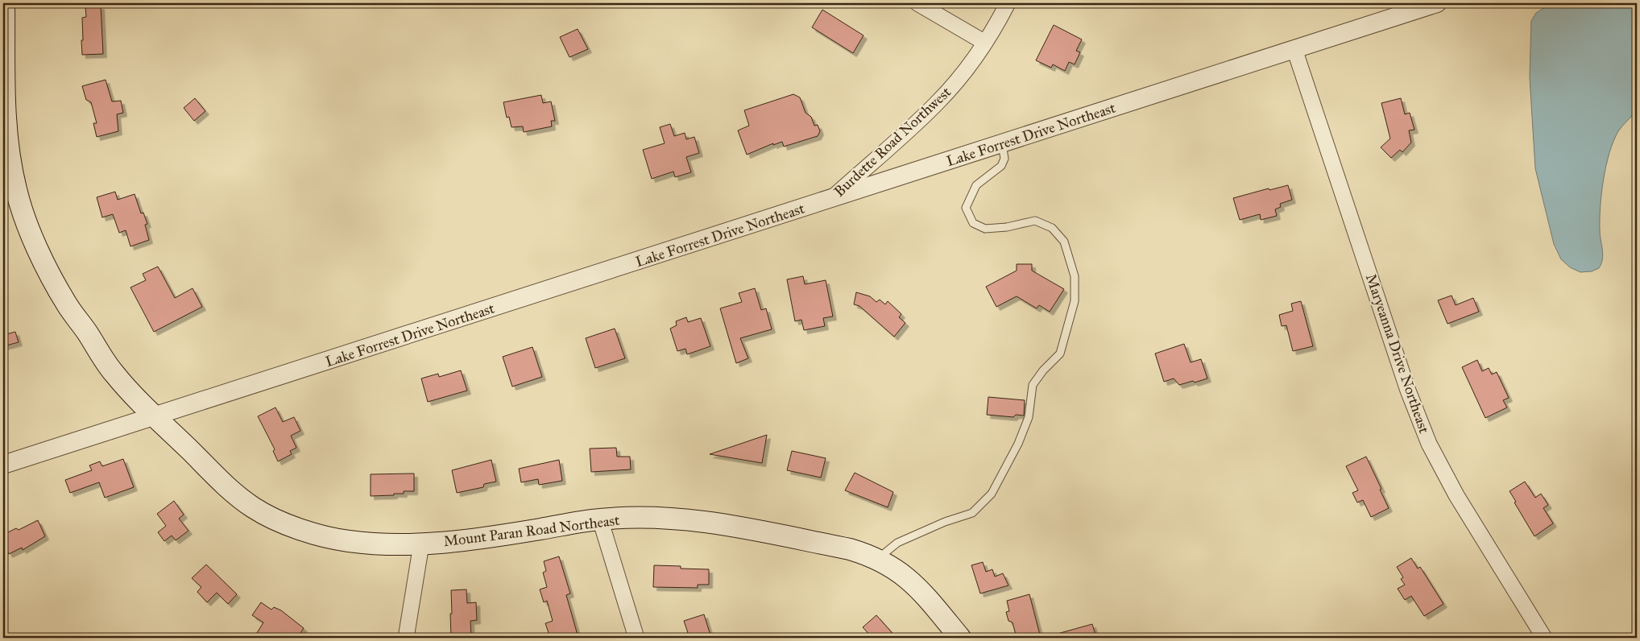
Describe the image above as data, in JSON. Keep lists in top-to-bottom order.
{
  "streets": {
    "main road": ["Mount Paran Road Northeast"],
    "street": ["Lake Forrest Drive Northeast", "Burdette Road Northwest", "Maryeanna Drive Northeast"]
  },
  "crossings": [
    ["Lake Forrest Drive Northeast", "Burdette Road Northwest"],
    ["Lake Forrest Drive Northeast", "Maryeanna Drive Northeast"],
    ["Lake Forrest Drive Northeast", "Mount Paran Road Northeast"]
  ]
}
